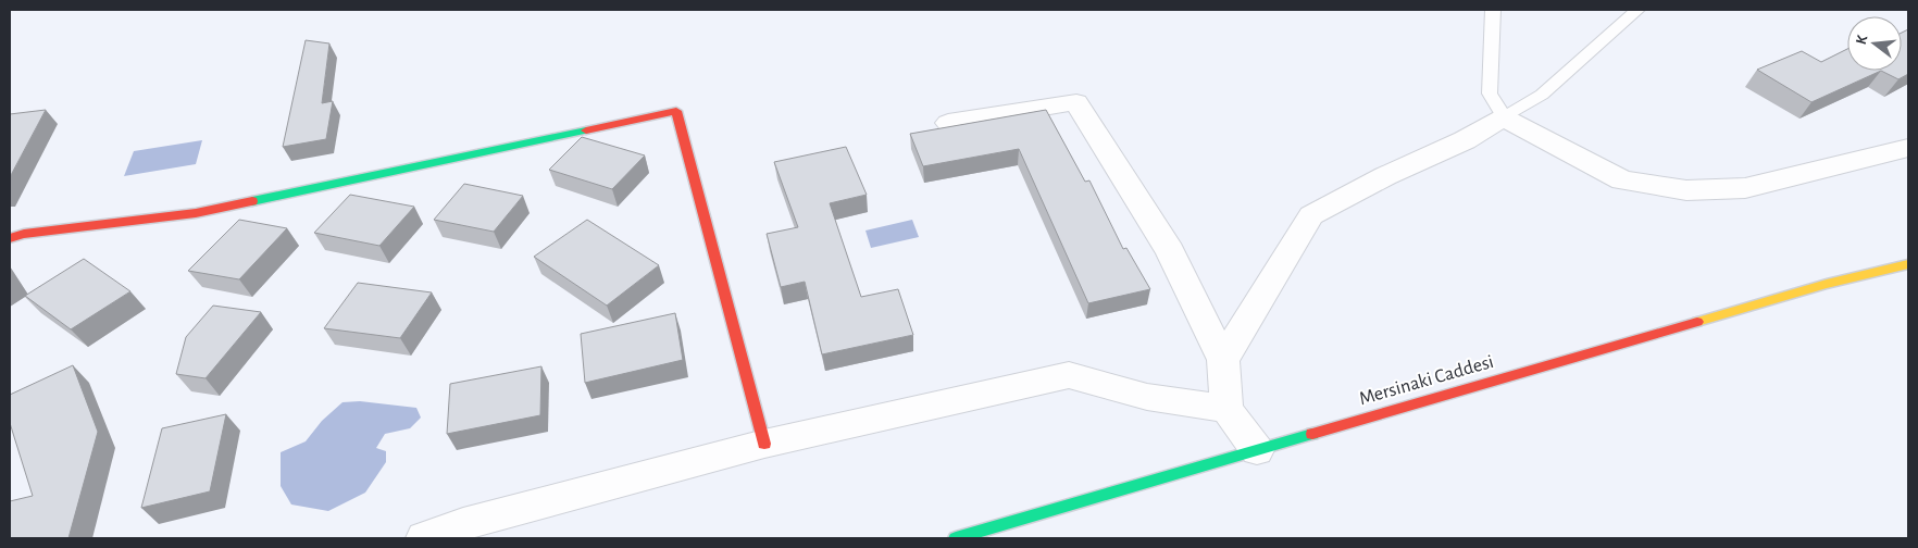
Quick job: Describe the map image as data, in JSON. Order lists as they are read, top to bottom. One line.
{"streets":{"street":["Mersinaki Caddesi"]},"north":"left"}
